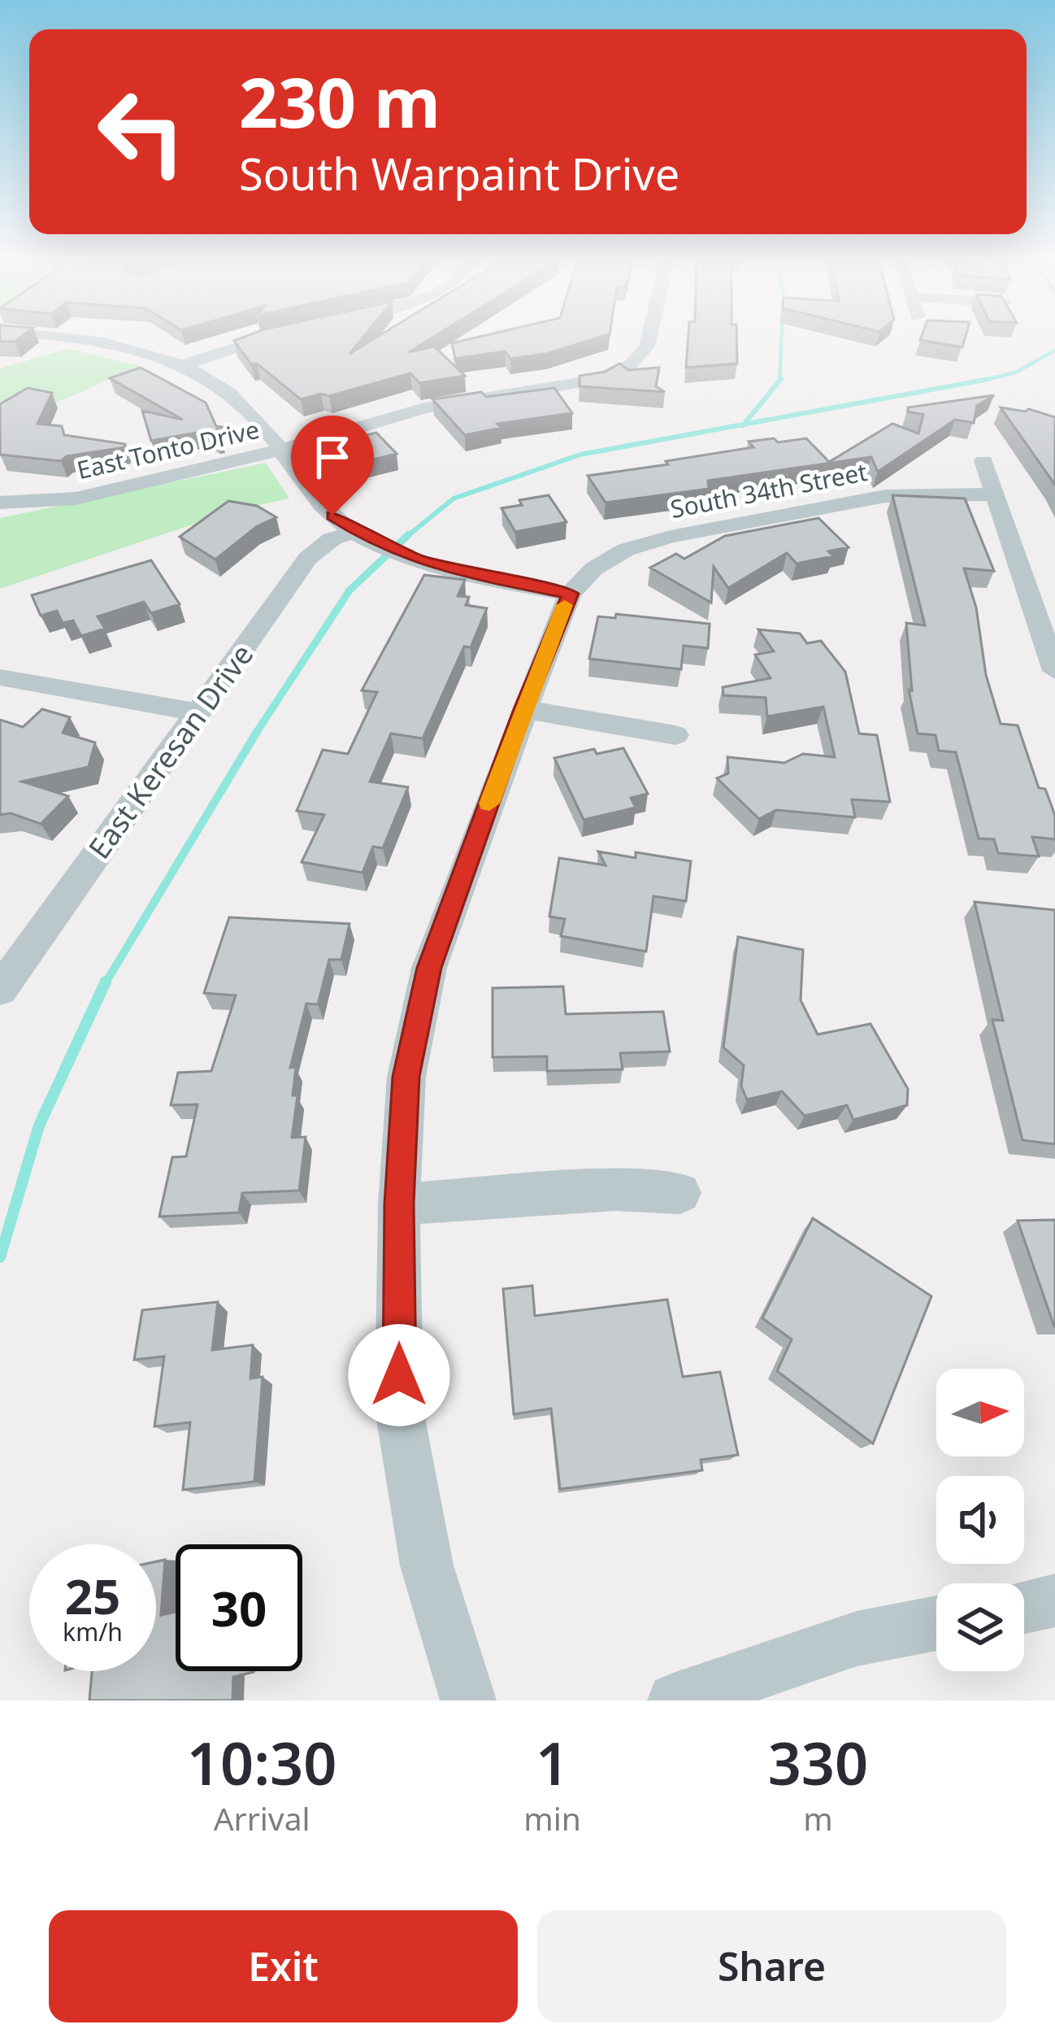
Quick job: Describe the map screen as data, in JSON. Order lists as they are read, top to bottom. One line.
{"streets":{"street":["East Tonto Drive","South 34th Street","East Keresan Drive"]},"north":"right","page":{"turn":["230 m","South Warpaint Drive"],"speed":"25 km/h","limit":"30","eta":["10:30","Arrival","1","min","330","m"],"buttons":["Exit","Share"]}}
